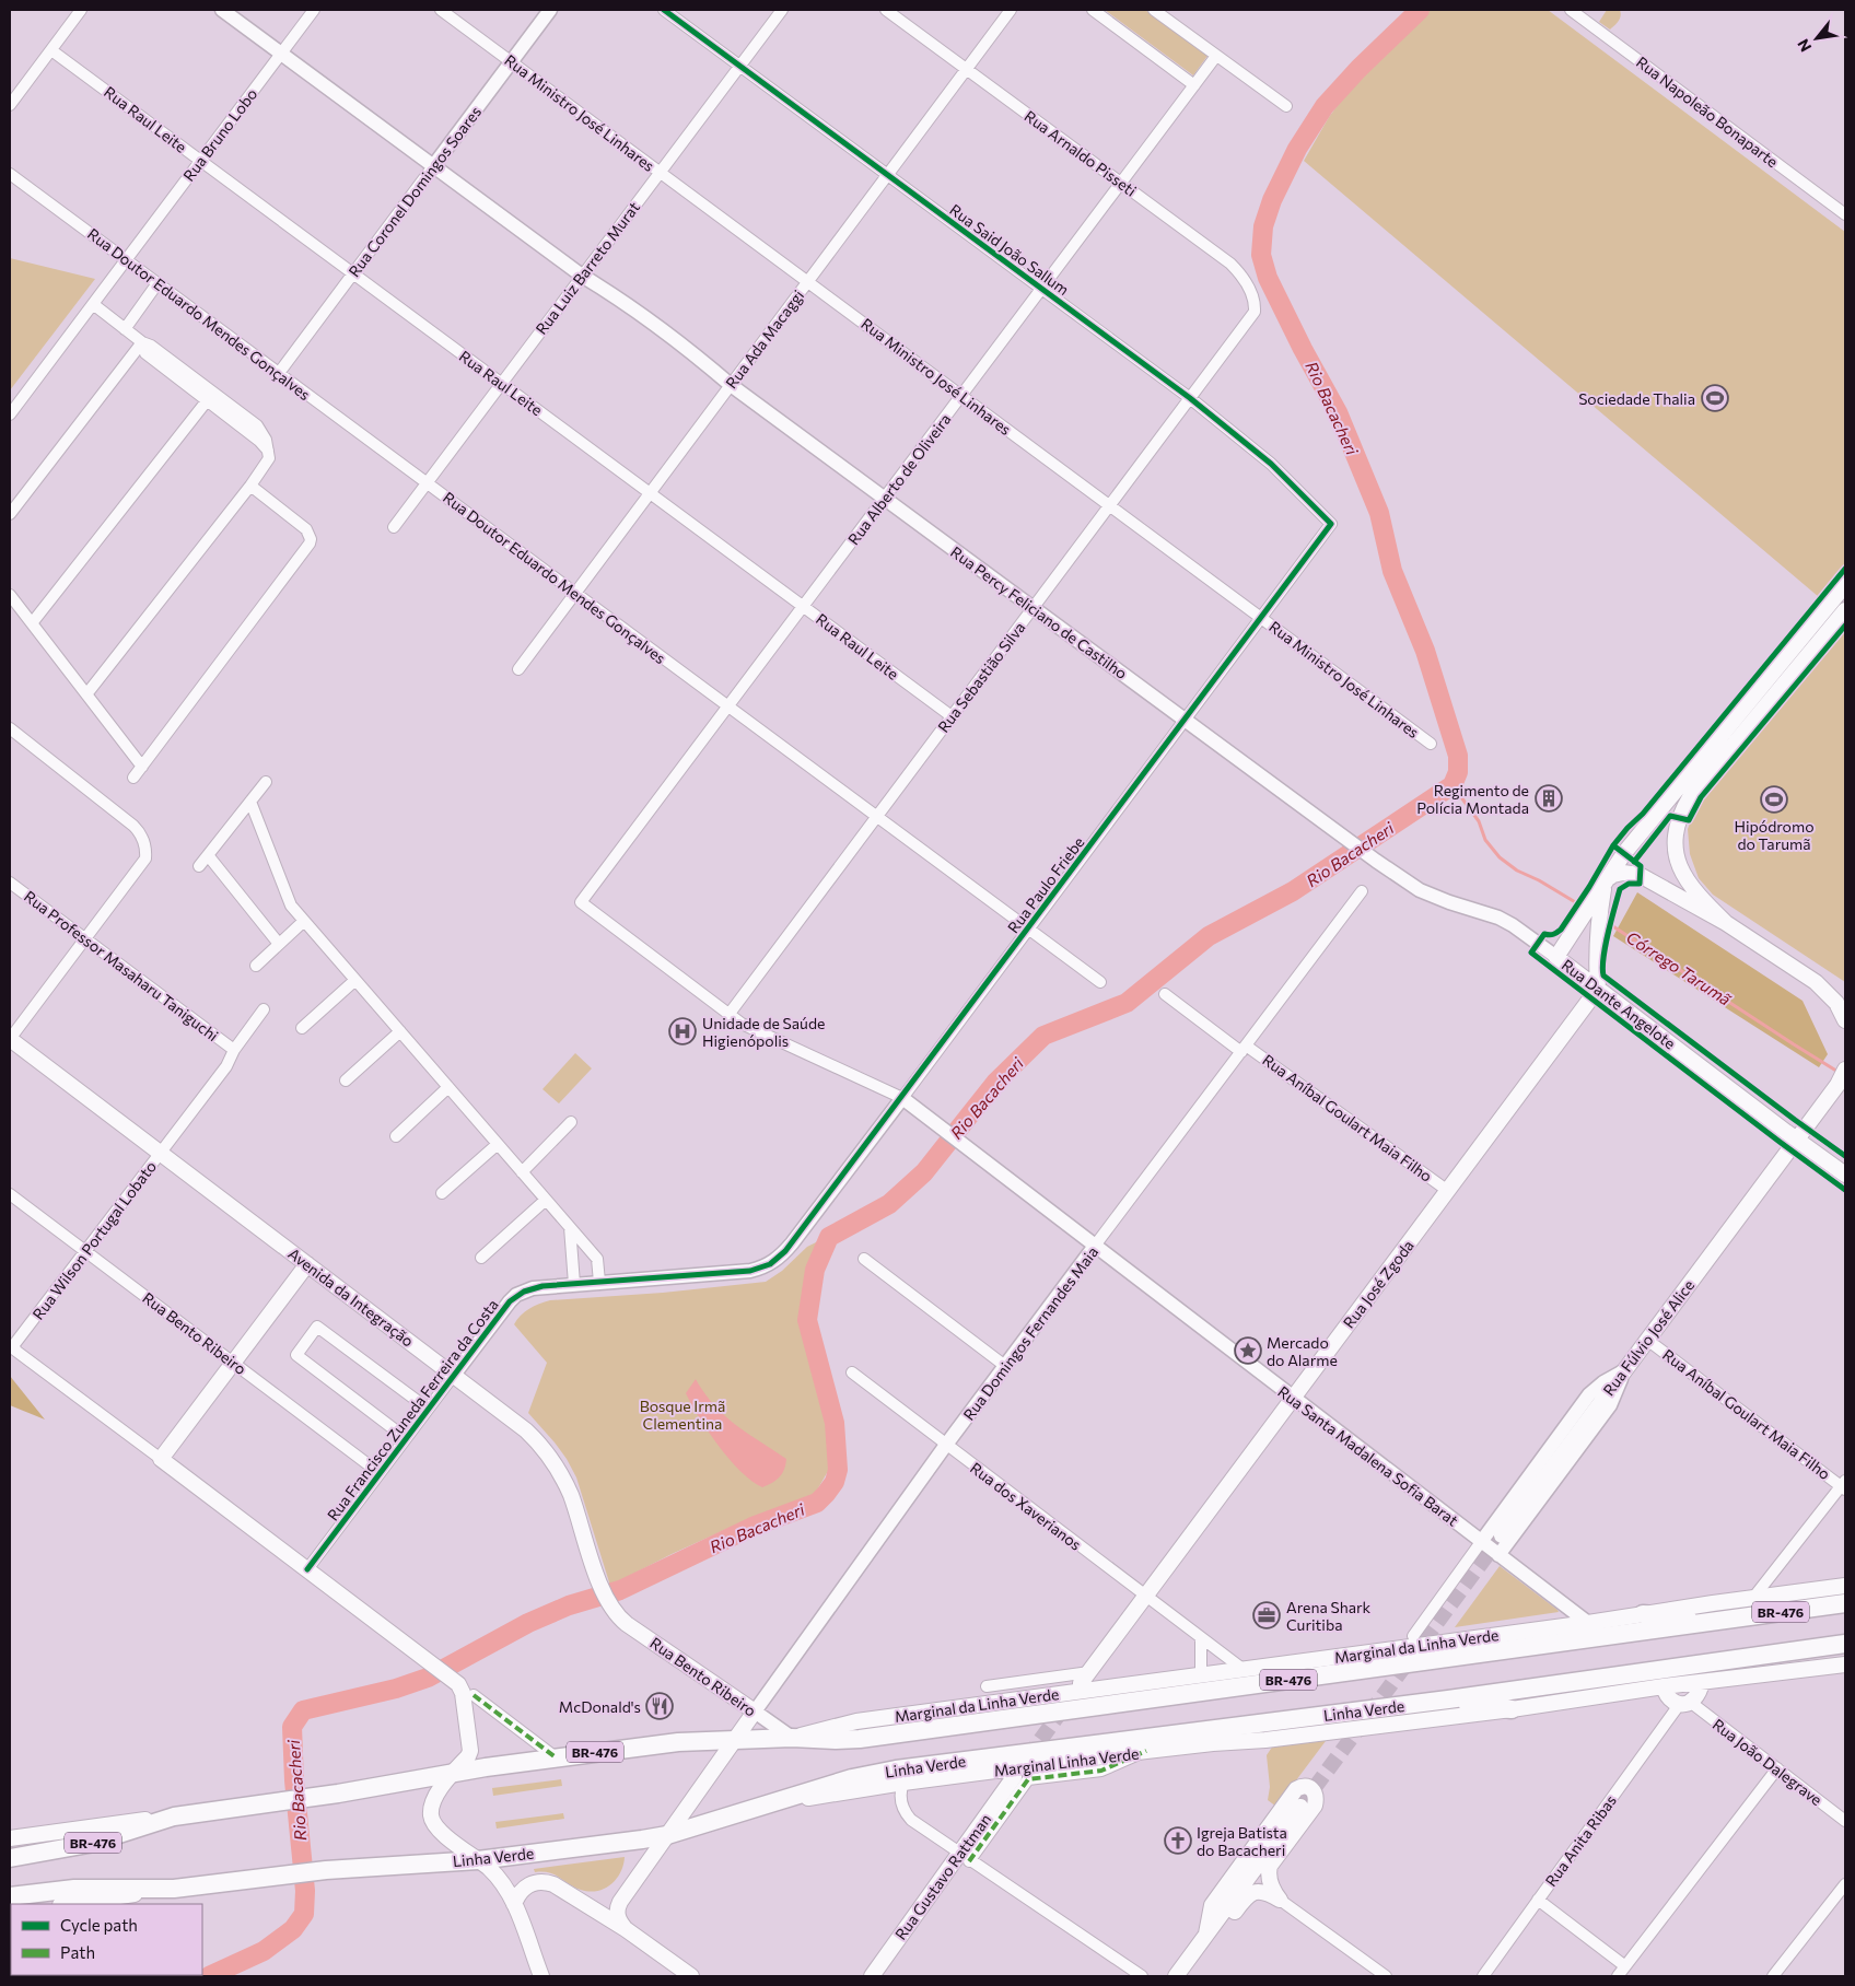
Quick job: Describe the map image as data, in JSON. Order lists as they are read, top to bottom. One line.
{"streets":{"highway":["BR-476","Linha Verde"],"main road":["Rua Dante Angelote","Rua José Zgoda","Avenida da Integração","Rua Bento Ribeiro","Rua Domingos Fernandes Maia","Rua Fúlvio José Alice","Marginal da Linha Verde","Marginal Linha Verde","Rua Gustavo Rattman"],"street":["Rua Napoleão Bonaparte","Rua Ministro José Linhares","Rua Raul Leite","Rua Bruno Lobo","Rua Arnaldo Pisseti","Rua Coronel Domingos Soares","Rua Said João Sallum","Rua Luiz Barreto Murat","Rua Doutor Eduardo Mendes Gonçalves","Rua Ada Macaggi","Rua Alberto de Oliveira","Rua Percy Feliciano de Castilho","Rua Sebastião Silva","Rua Paulo Friebe","Rua Professor Masaharu Taniguchi","Rua Aníbal Goulart Maia Filho","Rua Wilson Portugal Lobato","Rua Francisco Zuneda Ferreira da Costa","Rua Santa Madalena Sofia Barat","Rua dos Xaverianos","Rua João Dalegrave","Rua Anita Ribas"]},"crossings":[["Rua Ministro José Linhares","Rua Coronel Domingos Soares"],["Rua Ministro José Linhares","Rua Luiz Barreto Murat"],["Rua Ministro José Linhares","Rua Ada Macaggi"],["Rua Ministro José Linhares","Rua Alberto de Oliveira"],["Rua Ministro José Linhares","Rua Sebastião Silva"],["Rua Ministro José Linhares","Rua Paulo Friebe"],["Rua Raul Leite","Rua Bruno Lobo"],["Rua Raul Leite","Rua Coronel Domingos Soares"],["Rua Raul Leite","Rua Luiz Barreto Murat"],["Rua Raul Leite","Rua Ada Macaggi"],["Rua Raul Leite","Rua Alberto de Oliveira"],["Rua Raul Leite","Rua Sebastião Silva"],["Rua Bruno Lobo","Rua Doutor Eduardo Mendes Gonçalves"],["Rua Bruno Lobo","Rua Percy Feliciano de Castilho"],["Rua Arnaldo Pisseti","Rua Ada Macaggi"],["Rua Arnaldo Pisseti","Rua Alberto de Oliveira"],["Rua Arnaldo Pisseti","Rua Sebastião Silva"],["Rua Coronel Domingos Soares","Rua Doutor Eduardo Mendes Gonçalves"],["Rua Coronel Domingos Soares","Rua Percy Feliciano de Castilho"],["Rua Said João Sallum","Rua Luiz Barreto Murat"],["Rua Said João Sallum","Rua Ada Macaggi"],["Rua Said João Sallum","Rua Alberto de Oliveira"],["Rua Said João Sallum","Rua Sebastião Silva"],["Rua Said João Sallum","Rua Paulo Friebe"],["Rua Luiz Barreto Murat","Rua Doutor Eduardo Mendes Gonçalves"],["Rua Luiz Barreto Murat","Rua Percy Feliciano de Castilho"],["Rua Doutor Eduardo Mendes Gonçalves","Rua Ada Macaggi"],["Rua Doutor Eduardo Mendes Gonçalves","Rua Alberto de Oliveira"],["Rua Doutor Eduardo Mendes Gonçalves","Rua Sebastião Silva"],["Rua Doutor Eduardo Mendes Gonçalves","Rua Paulo Friebe"],["Rua Ada Macaggi","Rua Percy Feliciano de Castilho"],["Rua Alberto de Oliveira","Rua Percy Feliciano de Castilho"],["Rua Alberto de Oliveira","Rua Santa Madalena Sofia Barat"],["Rua Percy Feliciano de Castilho","Rua Sebastião Silva"],["Rua Percy Feliciano de Castilho","Rua Paulo Friebe"],["Rua Percy Feliciano de Castilho","Rua Dante Angelote"],["Rua Sebastião Silva","Rua Santa Madalena Sofia Barat"],["Rua Paulo Friebe","Rua Francisco Zuneda Ferreira da Costa"],["Rua Paulo Friebe","Rua Santa Madalena Sofia Barat"],["Rua Professor Masaharu Taniguchi","Rua Wilson Portugal Lobato"],["Rua Dante Angelote","Rua José Zgoda"],["Rua Dante Angelote","Rua Fúlvio José Alice"],["Rua Aníbal Goulart Maia Filho","Rua José Zgoda"],["Rua Aníbal Goulart Maia Filho","Rua Domingos Fernandes Maia"],["Rua Aníbal Goulart Maia Filho","Rua Fúlvio José Alice"],["Rua Wilson Portugal Lobato","Avenida da Integração"],["Rua Wilson Portugal Lobato","Rua Bento Ribeiro"],["Rua José Zgoda","Rua Santa Madalena Sofia Barat"],["Rua José Zgoda","Rua dos Xaverianos"],["Avenida da Integração","Rua Bento Ribeiro"],["Avenida da Integração","Rua Francisco Zuneda Ferreira da Costa"],["Rua Bento Ribeiro","Rua Domingos Fernandes Maia"],["Rua Bento Ribeiro","Rua Francisco Zuneda Ferreira da Costa"],["Rua Bento Ribeiro","BR-476"],["Rua Bento Ribeiro","Marginal da Linha Verde"],["Rua Domingos Fernandes Maia","Rua Santa Madalena Sofia Barat"],["Rua Domingos Fernandes Maia","Rua dos Xaverianos"],["Rua Domingos Fernandes Maia","BR-476"],["Rua Domingos Fernandes Maia","Linha Verde"],["Rua Santa Madalena Sofia Barat","Marginal da Linha Verde"],["Rua dos Xaverianos","Marginal da Linha Verde"],["BR-476","Marginal da Linha Verde"],["Linha Verde","Marginal Linha Verde"],["Rua João Dalegrave","Rua Anita Ribas"]],"water":["Rio Bacacheri","Córrego Tarumã"],"parks":["Bosque Irmã Clementina"],"places":{"sports":["Sociedade Thalia","Hipódromo do Tarumã"],"building":["Regimento de Polícia Montada"],"hospital":["Unidade de Saúde Higienópolis"],"place":["Mercado do Alarme"],"office":["Arena Shark Curitiba"],"restaurant":["McDonald's"],"church":["Igreja Batista do Bacacheri"]},"legend":["Cycle path","Path"],"north":"bottom left"}
